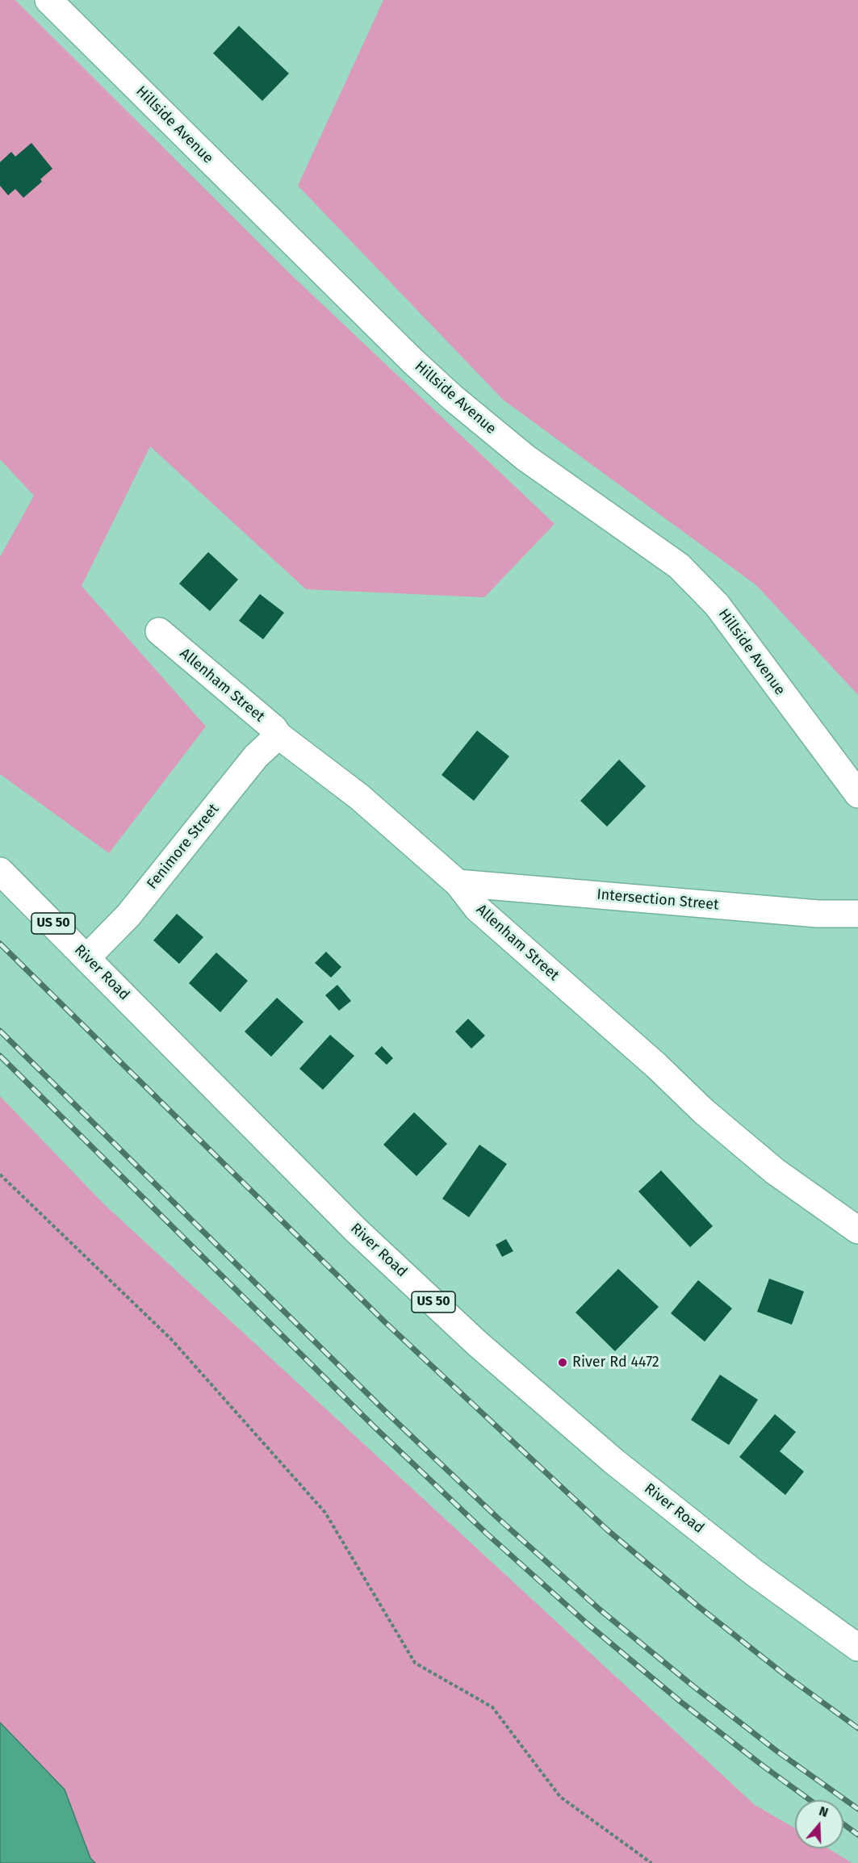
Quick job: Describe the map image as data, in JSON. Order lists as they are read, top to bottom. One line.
{"streets":{"street":["Hillside Avenue","Allenham Street","Fenimore Street","Intersection Street","US 50","River Road"]},"crossings":[["Allenham Street","Fenimore Street"],["Allenham Street","Intersection Street"],["Fenimore Street","River Road"]],"places":["River Rd 4472"],"north":"top"}
